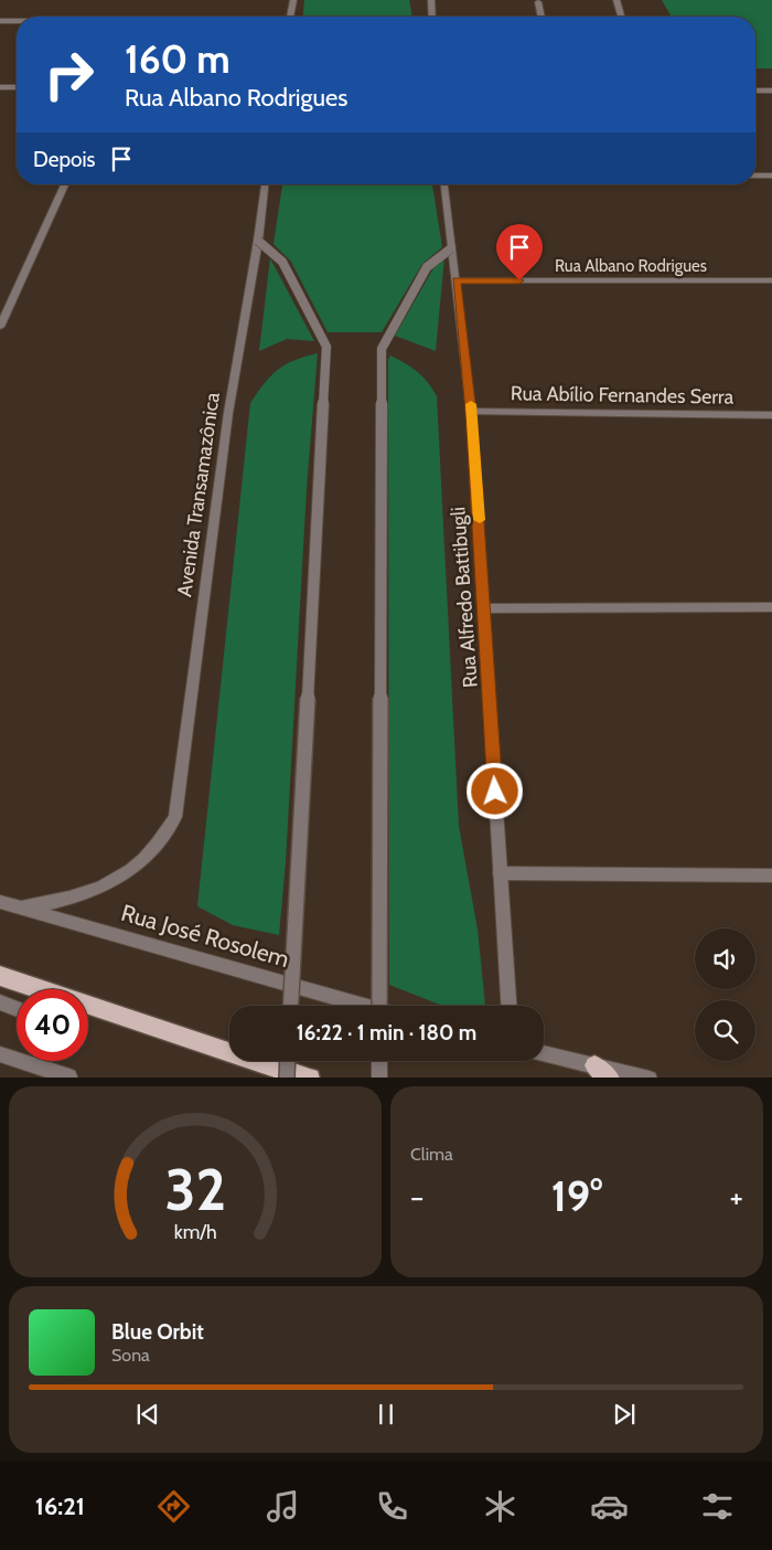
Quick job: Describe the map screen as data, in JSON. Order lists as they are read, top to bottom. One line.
{"streets":{"street":["Rua Albano Rodrigues","Rua Abílio Fernandes Serra","Avenida Transamazônica","Rua Alfredo Battibugli","Rua José Rosolem"]},"crossings":[["Rua Albano Rodrigues","Rua Alfredo Battibugli"],["Rua Abílio Fernandes Serra","Rua Alfredo Battibugli"],["Avenida Transamazônica","Rua José Rosolem"]],"page":{"turn":["160 m","Rua Albano Rodrigues"],"then":"Depois","limit":"40","trip":"16:22 · 1 min · 180 m","tile":"Clima","heat":["−","19°","+"],"song":["Blue Orbit","Sona"],"tabs":"16:21","gauge":["32","km/h"]}}
